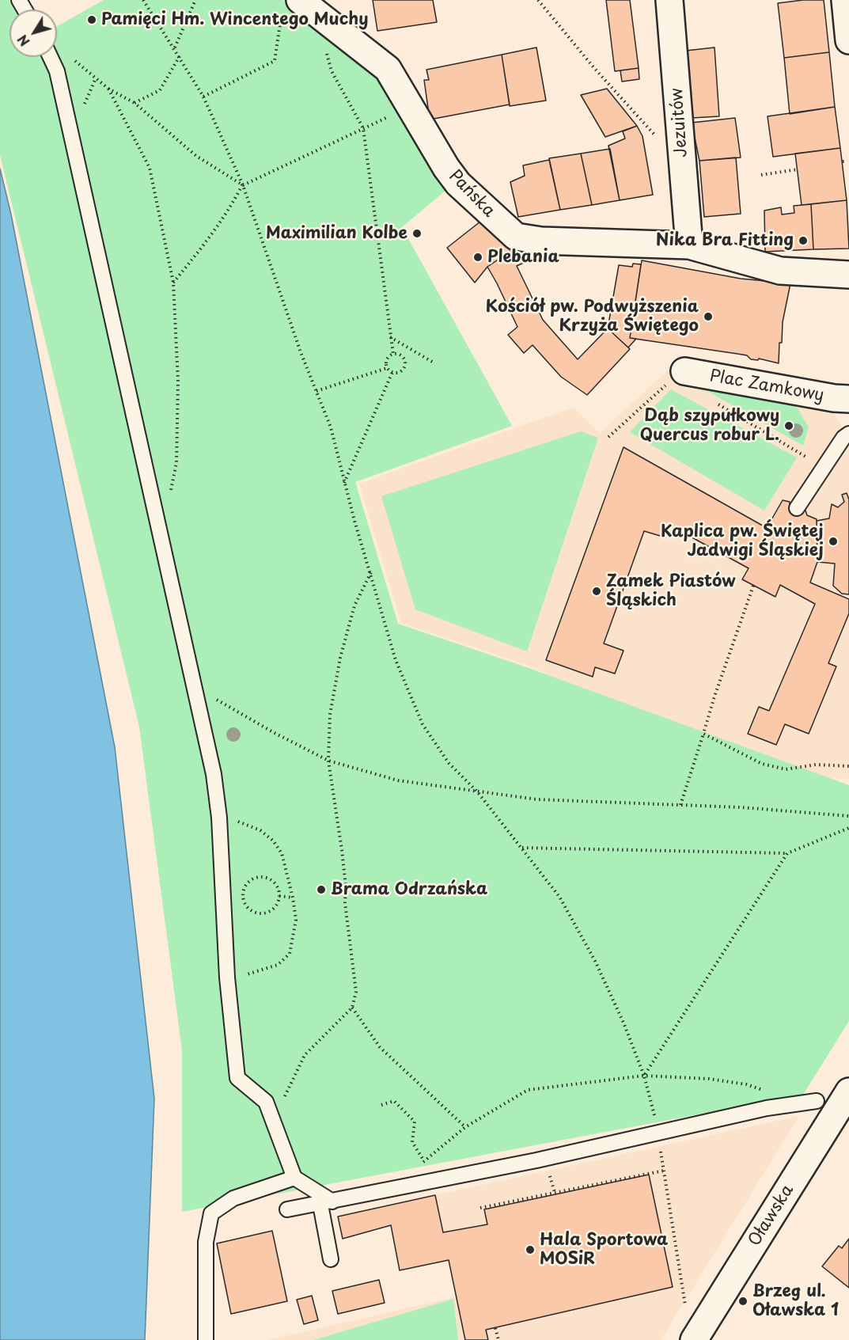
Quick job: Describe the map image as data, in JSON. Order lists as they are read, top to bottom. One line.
{"streets":{"street":["Jezuitów","Pańska","Plac Zamkowy","Oławska"]},"crossings":[["Jezuitów","Pańska"]],"places":["Pamięci Hm. Wincentego Muchy","Maximilian Kolbe","Nika Bra Fitting","Plebania","Kościół pw. Podwyższenia Krzyża Świętego","Dąb szypułkowy Quercus robur L.","Kaplica pw. Świętej Jadwigi Śląskiej","Zamek Piastów Śląskich","Brama Odrzańska","Hala Sportowa MOSiR","Brzeg ul. Oławska 1"],"north":"bottom left"}
